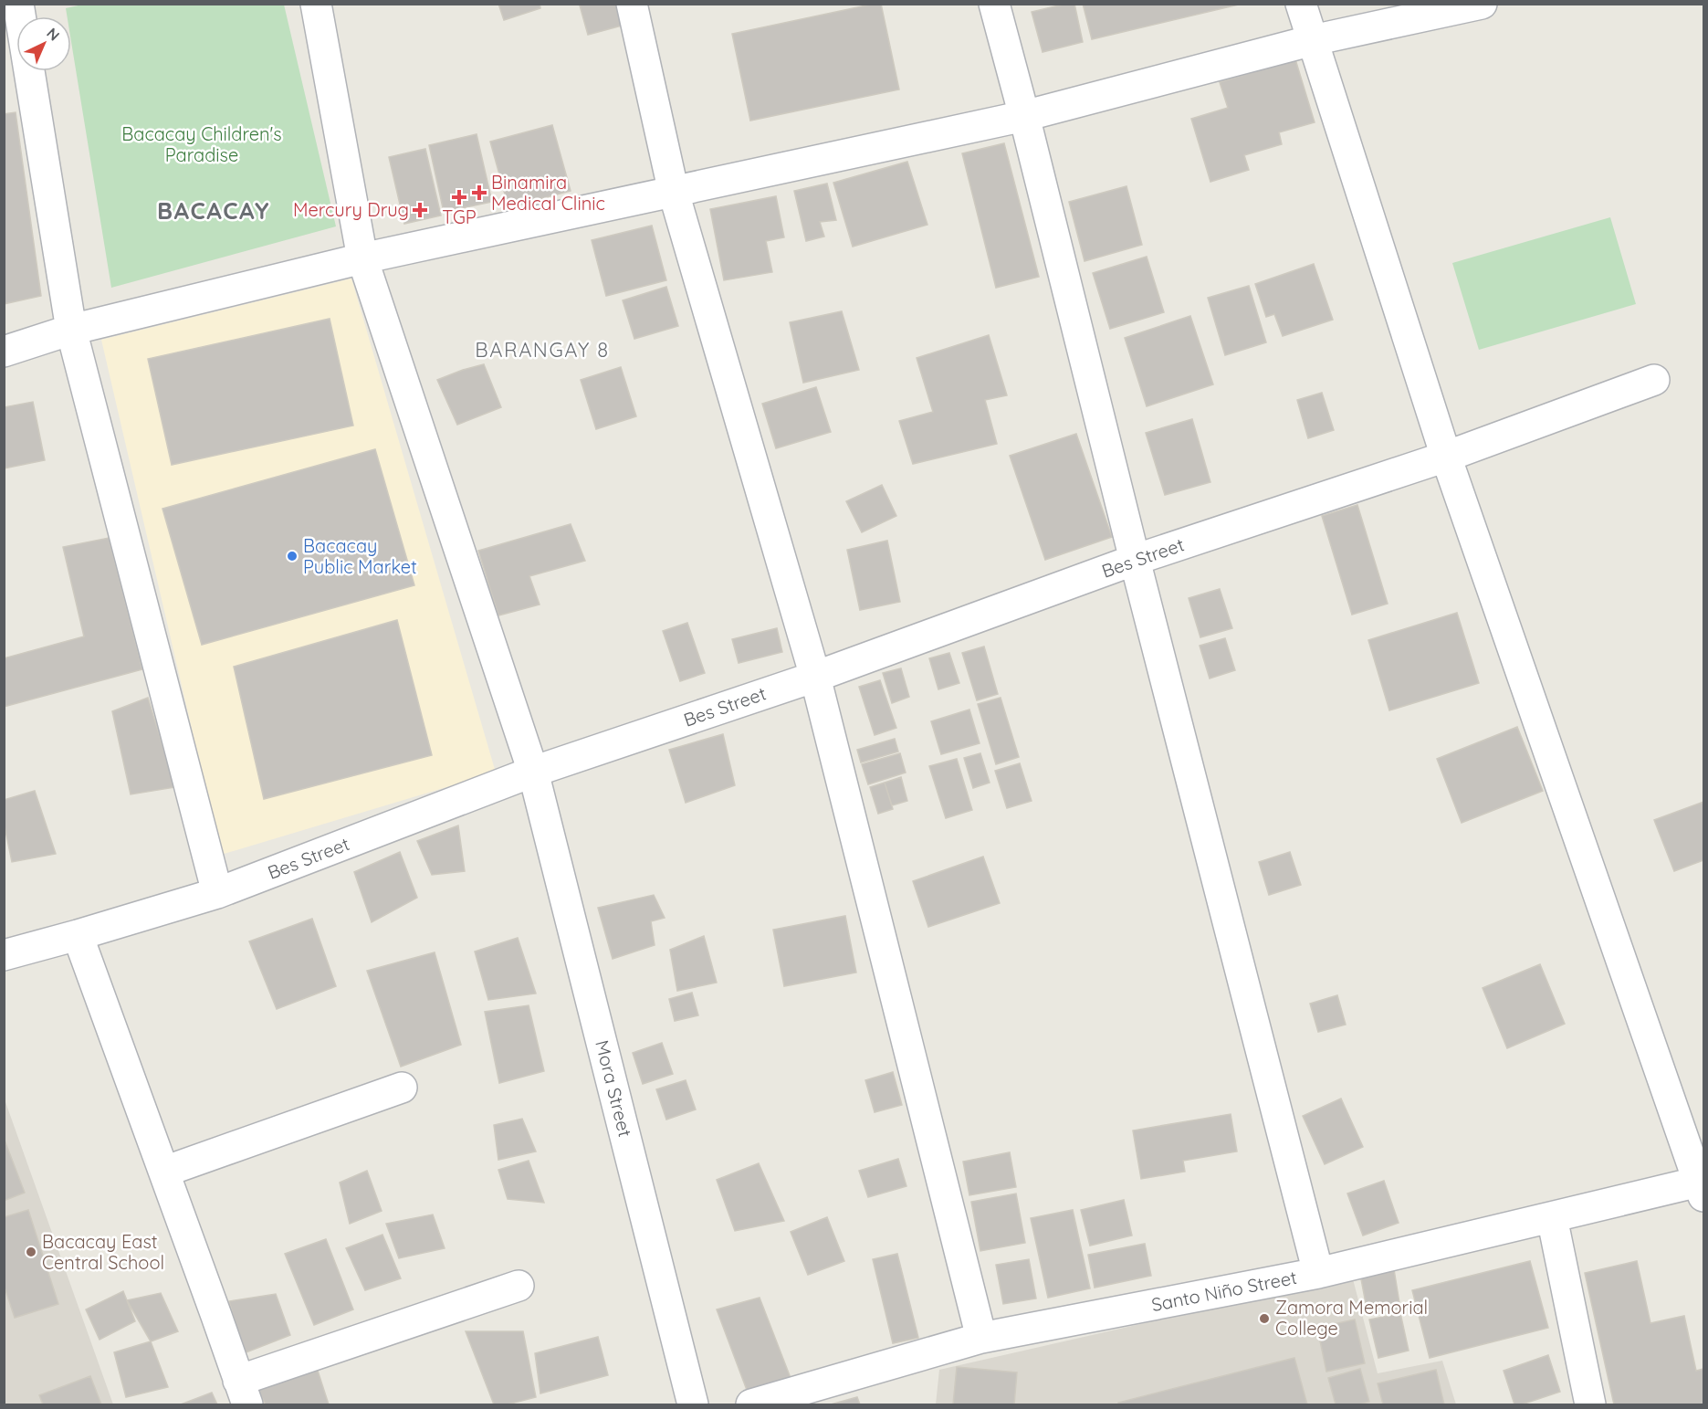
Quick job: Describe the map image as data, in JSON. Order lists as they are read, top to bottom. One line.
{"streets":{"street":["Bes Street","Mora Street","Santo Niño Street"]},"crossings":[["Bes Street","Mora Street"]],"districts":["BACACAY","BARANGAY 8"],"parks":["Bacacay Children's Paradise"],"places":{"health":["Binamira Medical Clinic","TGP","Mercury Drug"],"other":["Bacacay Public Market","Bacacay East Central School","Zamora Memorial College"]},"north":"top right"}
